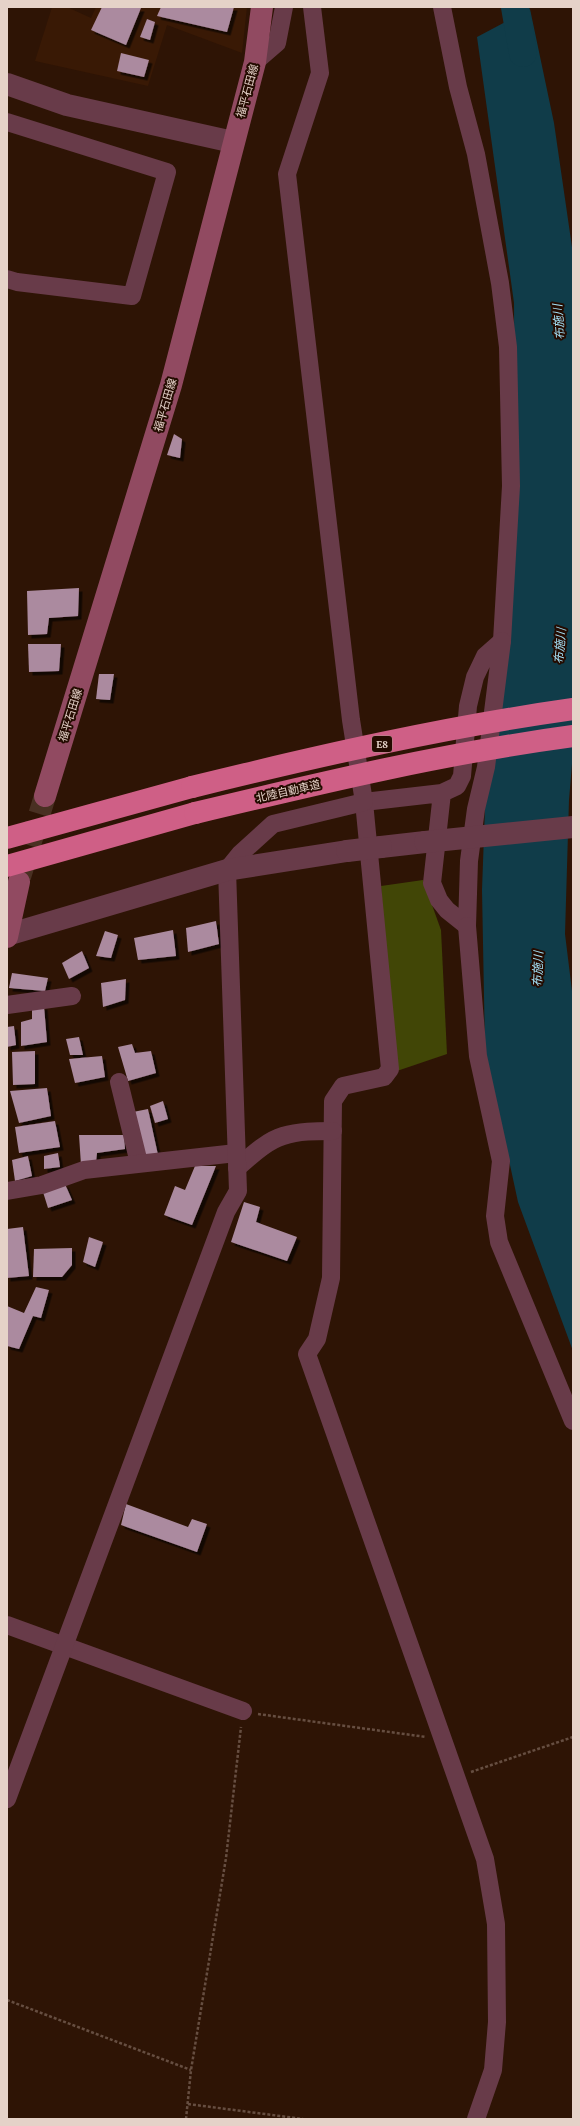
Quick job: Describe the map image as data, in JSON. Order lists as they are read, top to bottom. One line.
{"streets":{"highway":["E8","北陸自動車道"],"main road":["福平石田線"]},"water":["布施川"]}
